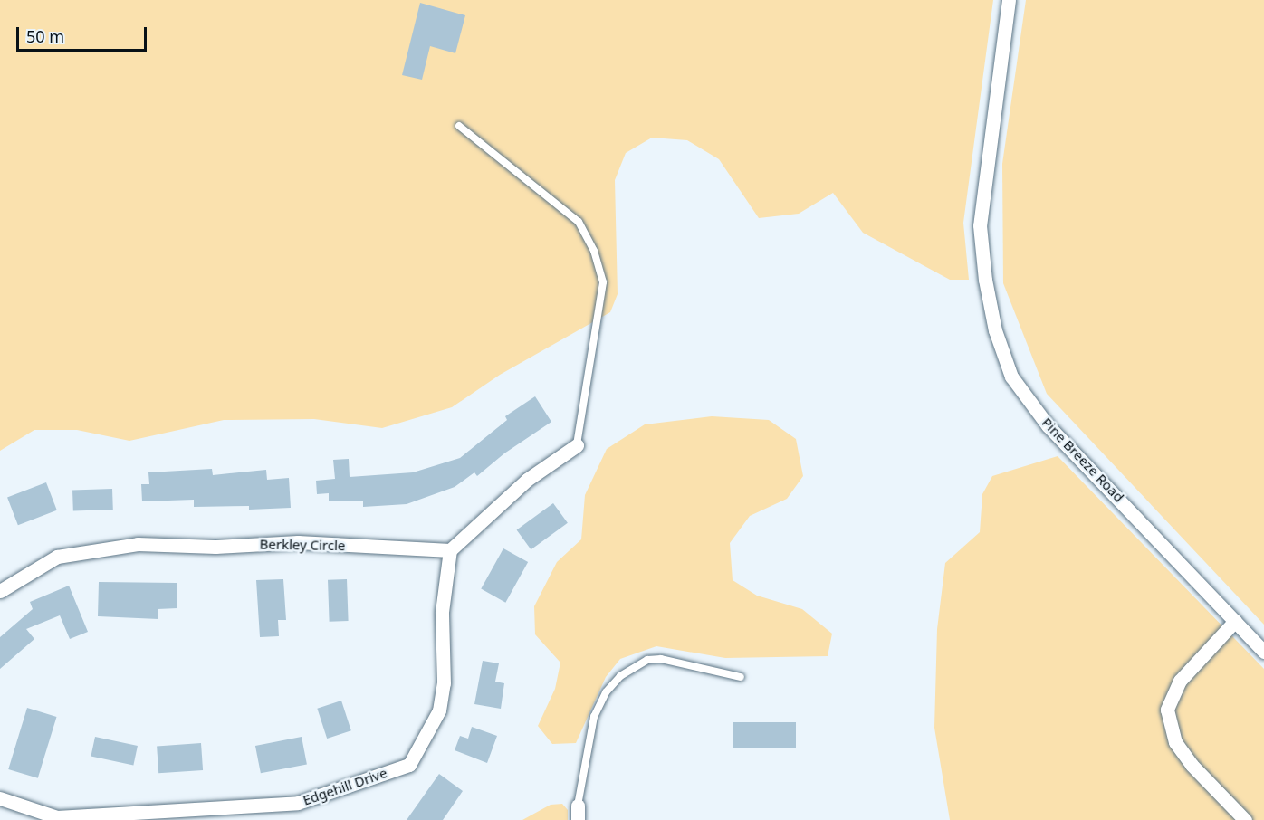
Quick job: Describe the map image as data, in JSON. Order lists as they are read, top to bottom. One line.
{"streets":{"street":["Pine Breeze Road","Berkley Circle","Edgehill Drive"]},"crossings":[["Berkley Circle","Edgehill Drive"]],"scale_bar":"50 m"}
